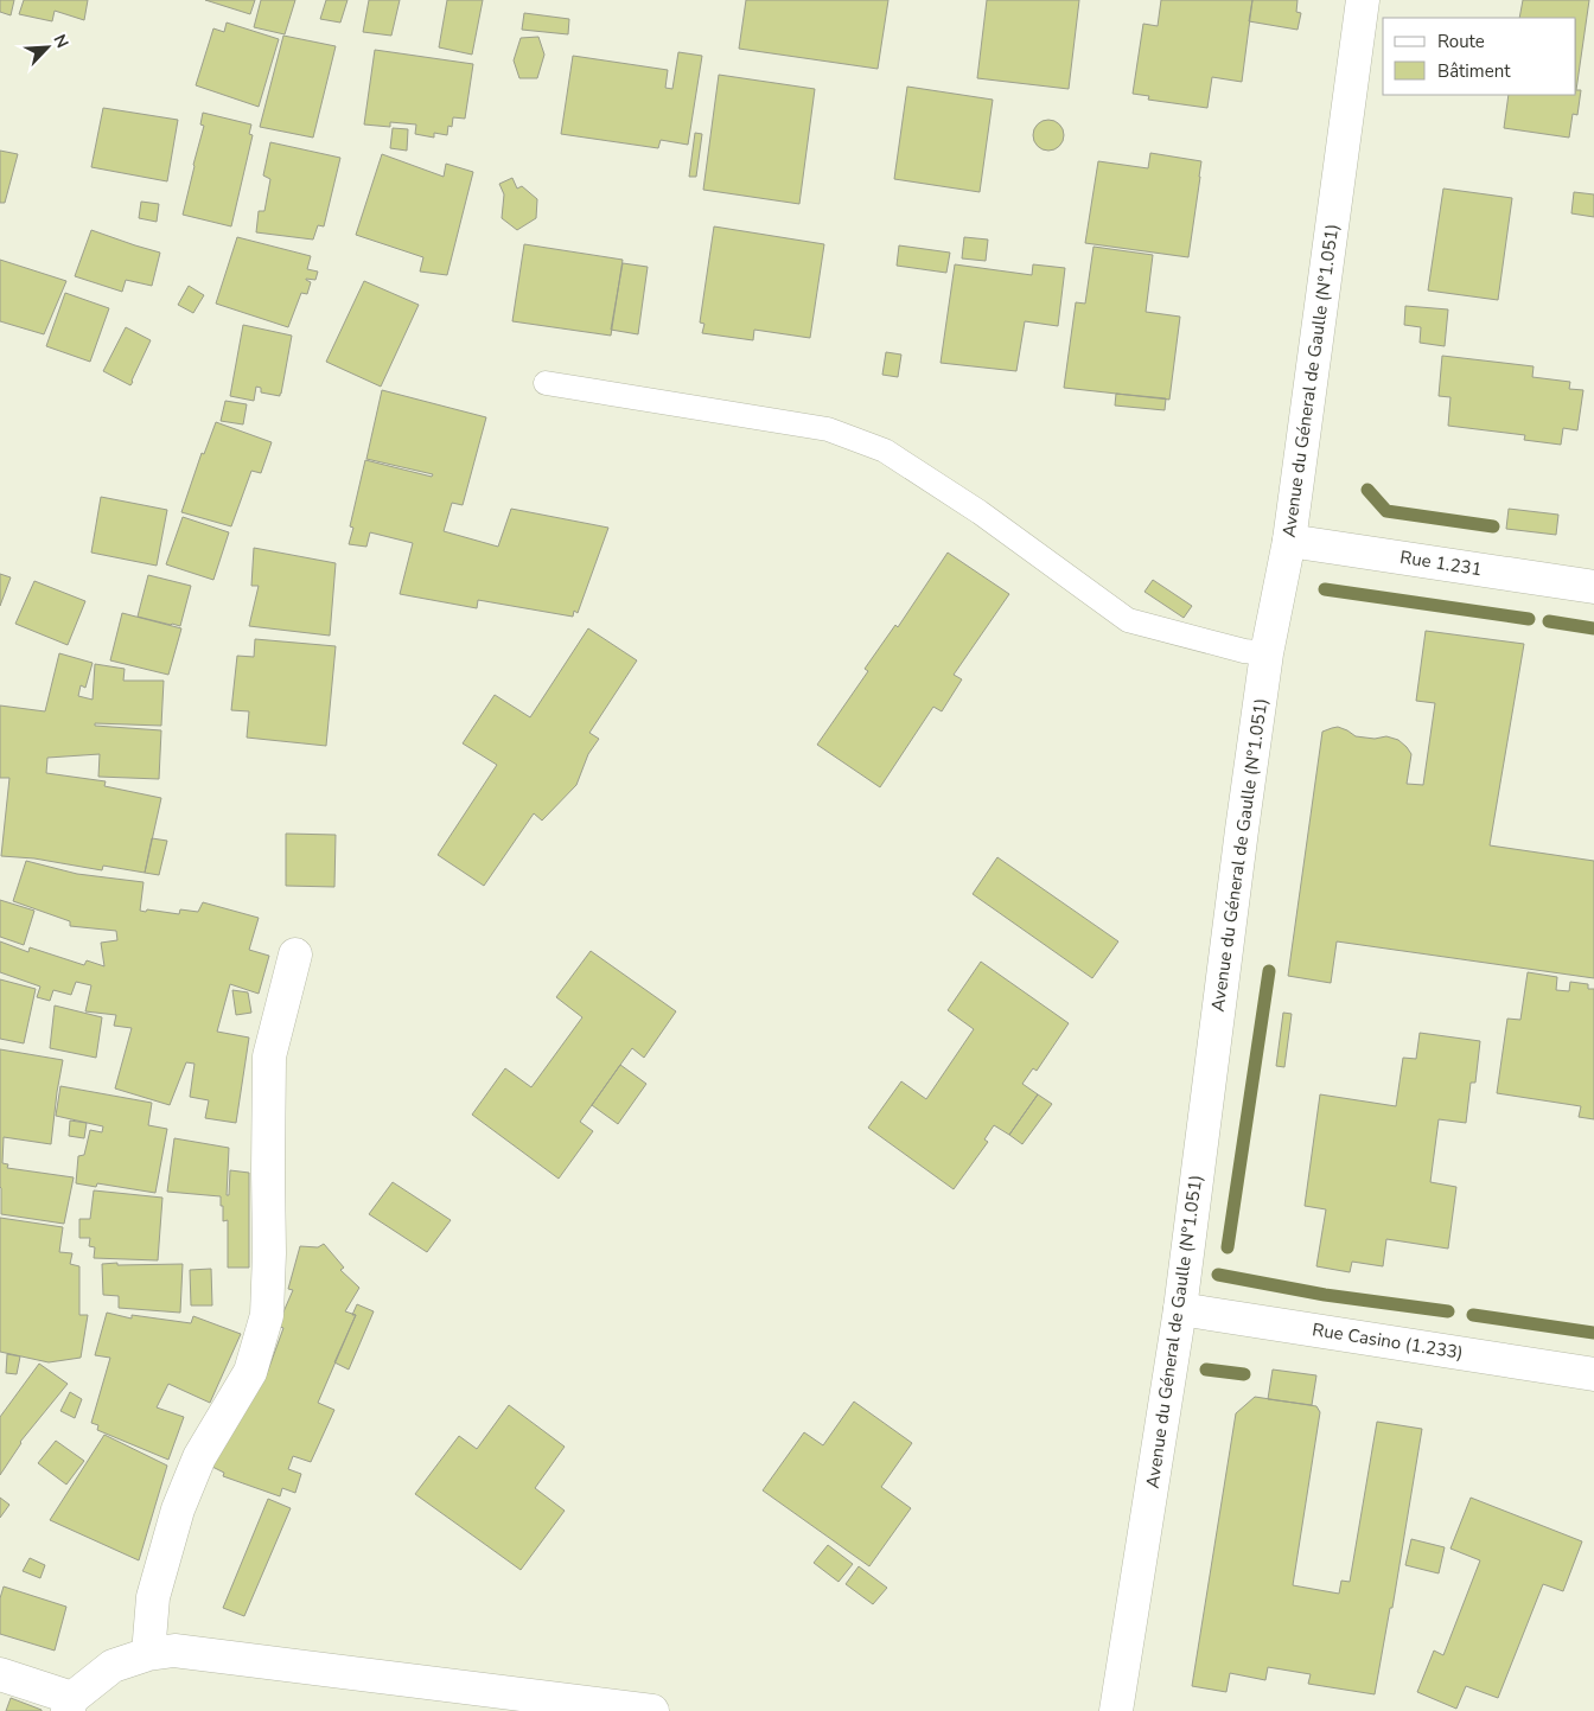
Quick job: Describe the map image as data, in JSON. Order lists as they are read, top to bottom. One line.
{"streets":{"street":["Avenue du Géneral de Gaulle (N°1.051)","Rue 1.231","Rue Casino (1.233)"]},"crossings":[["Avenue du Géneral de Gaulle (N°1.051)","Rue 1.231"],["Avenue du Géneral de Gaulle (N°1.051)","Rue Casino (1.233)"]],"legend":["Route","Bâtiment"],"north":"top right"}
